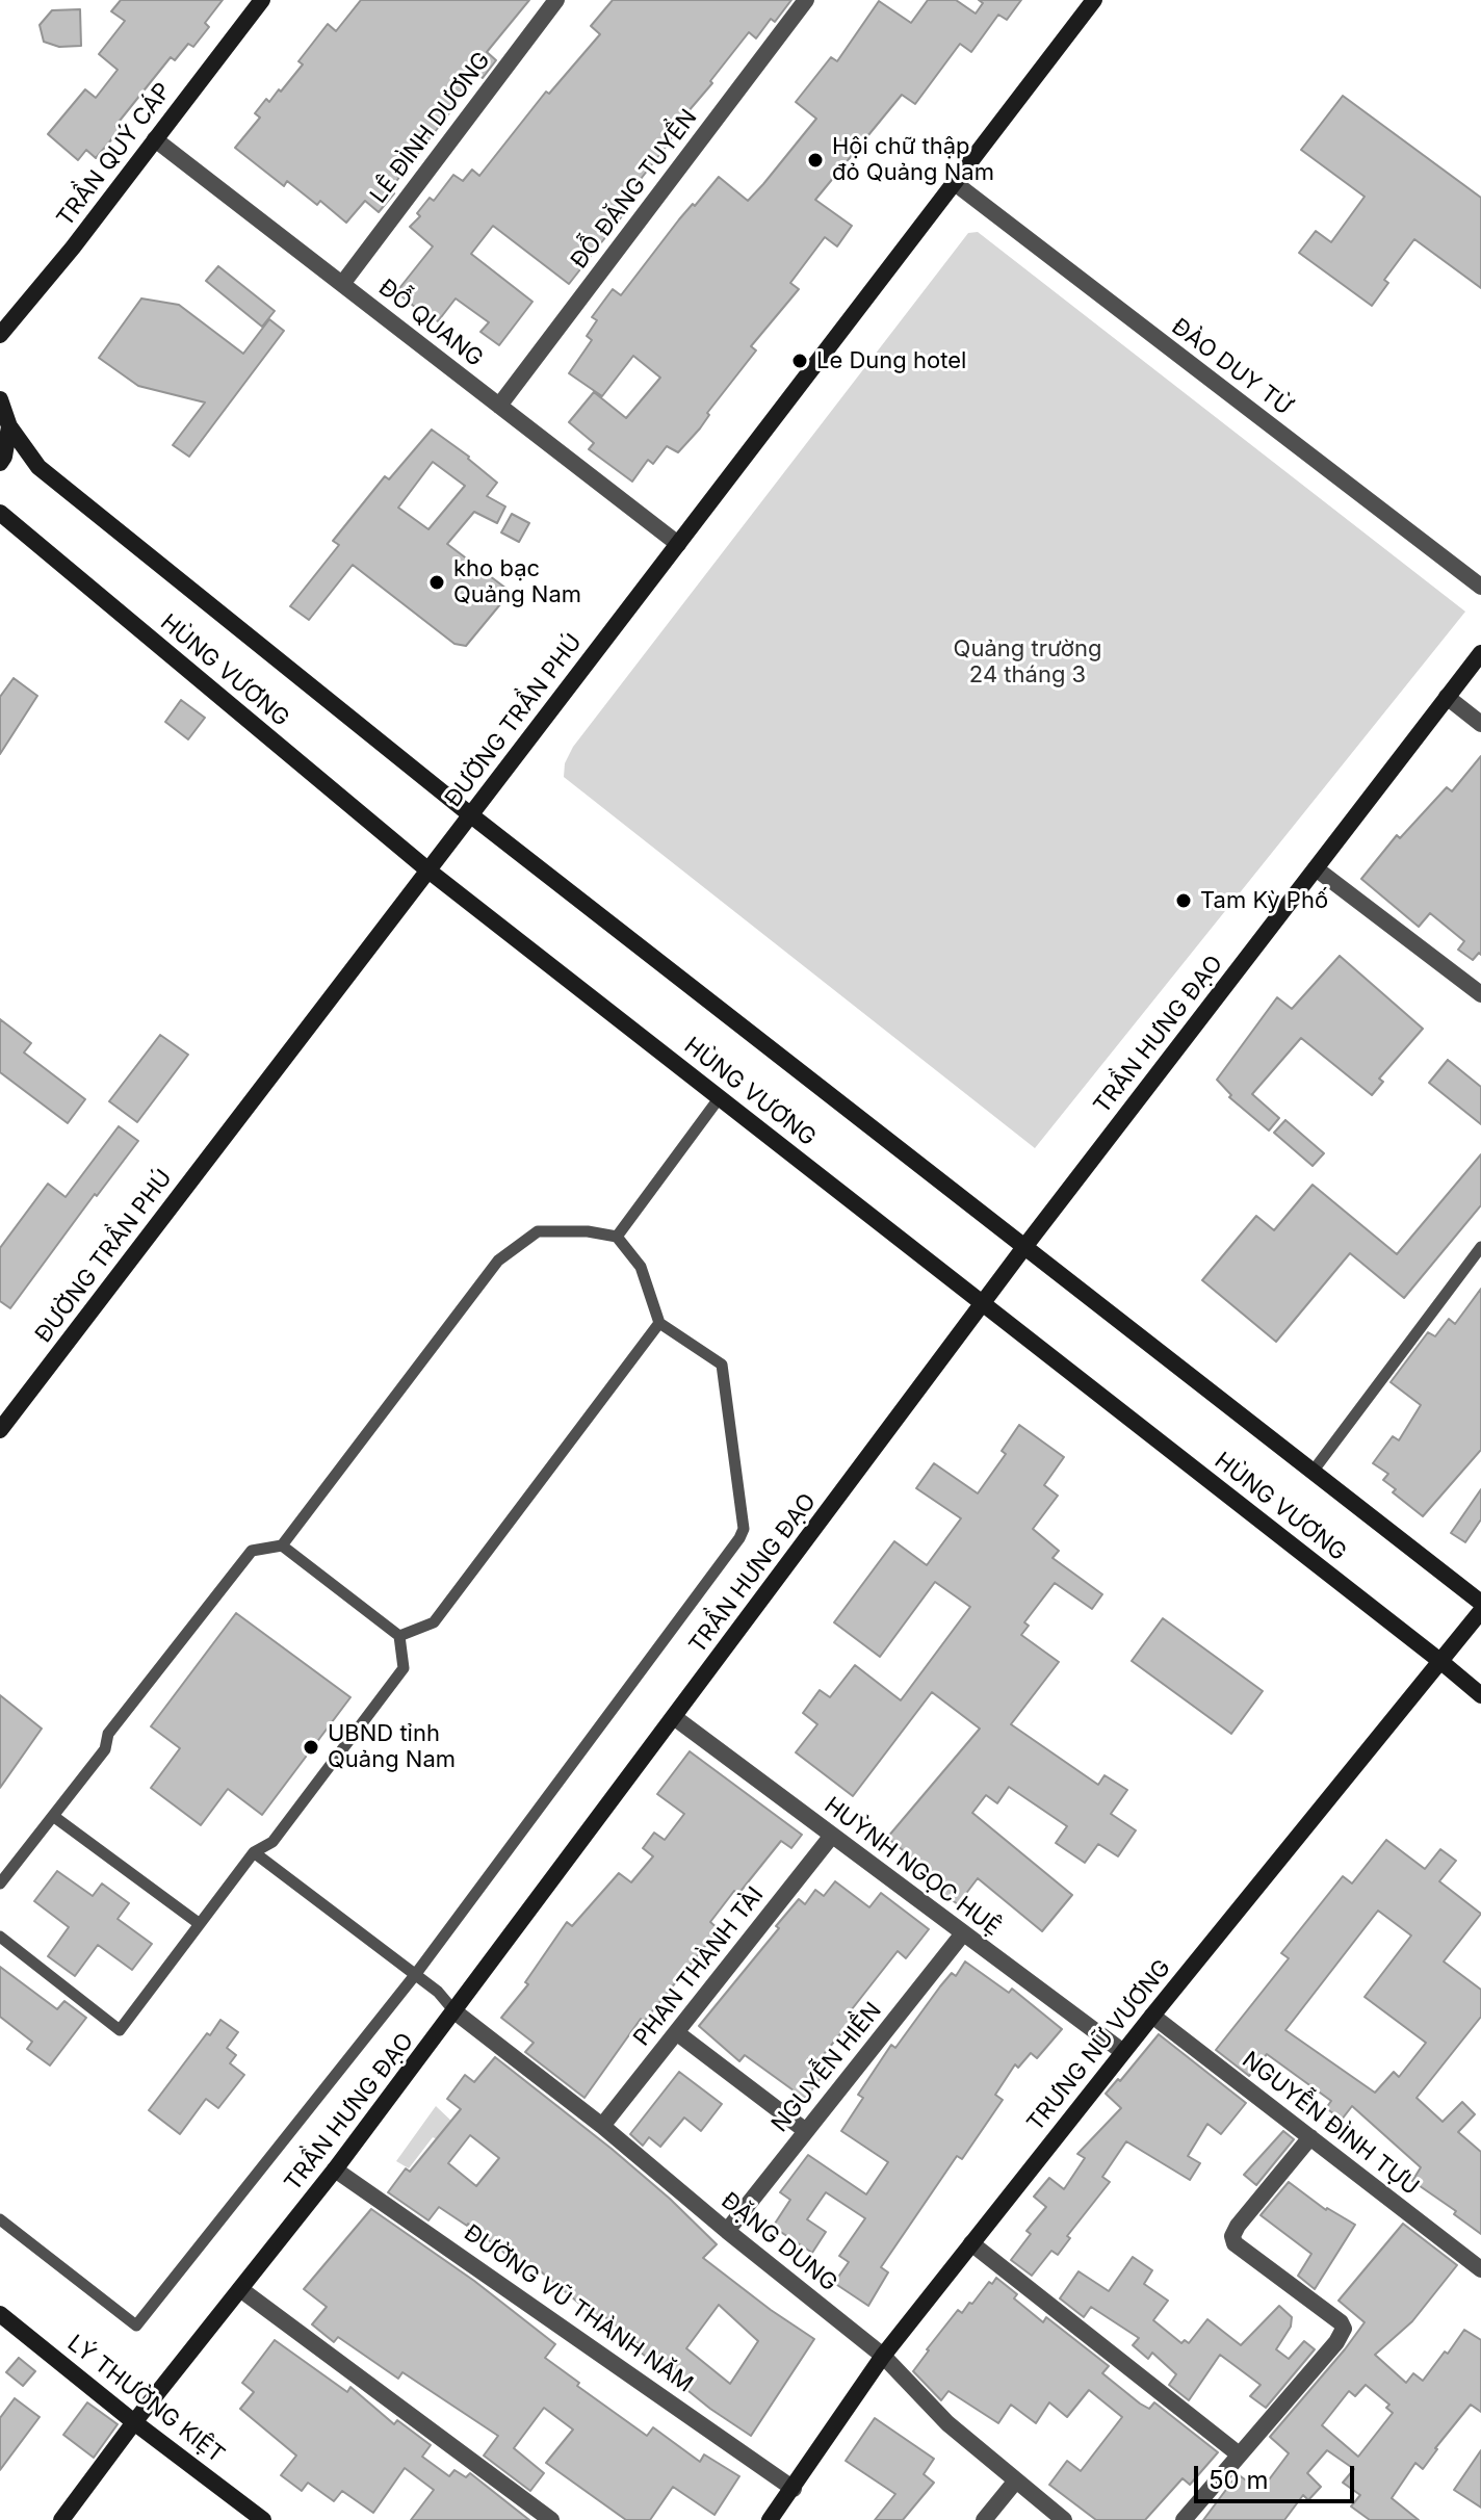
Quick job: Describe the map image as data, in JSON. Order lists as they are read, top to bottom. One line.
{"streets":{"main road":["TRẦN QUÝ CÁP","HÙNG VƯƠNG","ĐƯỜNG TRẦN PHÚ","TRẦN HƯNG ĐẠO","TRƯNG NỮ VƯƠNG","LÝ THƯỜNG KIỆT"],"street":["LÊ ĐÌNH DƯƠNG","ĐỖ ĐĂNG TUYỂN","ĐỖ QUANG","ĐÀO DUY TỪ","HUỲNH NGỌC HUỆ","PHAN THÀNH TÀI","NGUYỄN HIỀN","NGUYỄN ĐÌNH TỰU","ĐẶNG DUNG","ĐƯỜNG VŨ THÀNH NĂM"]},"crossings":[["LÊ ĐÌNH DƯƠNG","ĐỖ QUANG"],["TRẦN QUÝ CÁP","ĐỖ QUANG"],["ĐỖ ĐĂNG TUYỂN","ĐỖ QUANG"],["ĐỖ QUANG","ĐƯỜNG TRẦN PHÚ"],["ĐÀO DUY TỪ","ĐƯỜNG TRẦN PHÚ"],["HÙNG VƯƠNG","ĐƯỜNG TRẦN PHÚ"],["HÙNG VƯƠNG","TRẦN HƯNG ĐẠO"],["HÙNG VƯƠNG","TRƯNG NỮ VƯƠNG"],["TRẦN HƯNG ĐẠO","HUỲNH NGỌC HUỆ"],["TRẦN HƯNG ĐẠO","ĐẶNG DUNG"],["TRẦN HƯNG ĐẠO","ĐƯỜNG VŨ THÀNH NĂM"],["TRẦN HƯNG ĐẠO","LÝ THƯỜNG KIỆT"],["HUỲNH NGỌC HUỆ","PHAN THÀNH TÀI"],["HUỲNH NGỌC HUỆ","TRƯNG NỮ VƯƠNG"],["HUỲNH NGỌC HUỆ","NGUYỄN HIỀN"],["PHAN THÀNH TÀI","ĐẶNG DUNG"],["TRƯNG NỮ VƯƠNG","NGUYỄN ĐÌNH TỰU"],["TRƯNG NỮ VƯƠNG","ĐẶNG DUNG"],["TRƯNG NỮ VƯƠNG","ĐƯỜNG VŨ THÀNH NĂM"],["NGUYỄN HIỀN","ĐẶNG DUNG"]],"parks":["Quảng trường 24 tháng 3"],"places":["Hội chữ thập đỏ Quảng Nam","Le Dung hotel","kho bạc Quảng Nam","Tam Kỳ Phố","UBND tỉnh Quảng Nam"],"scale_bar":"50 m"}
